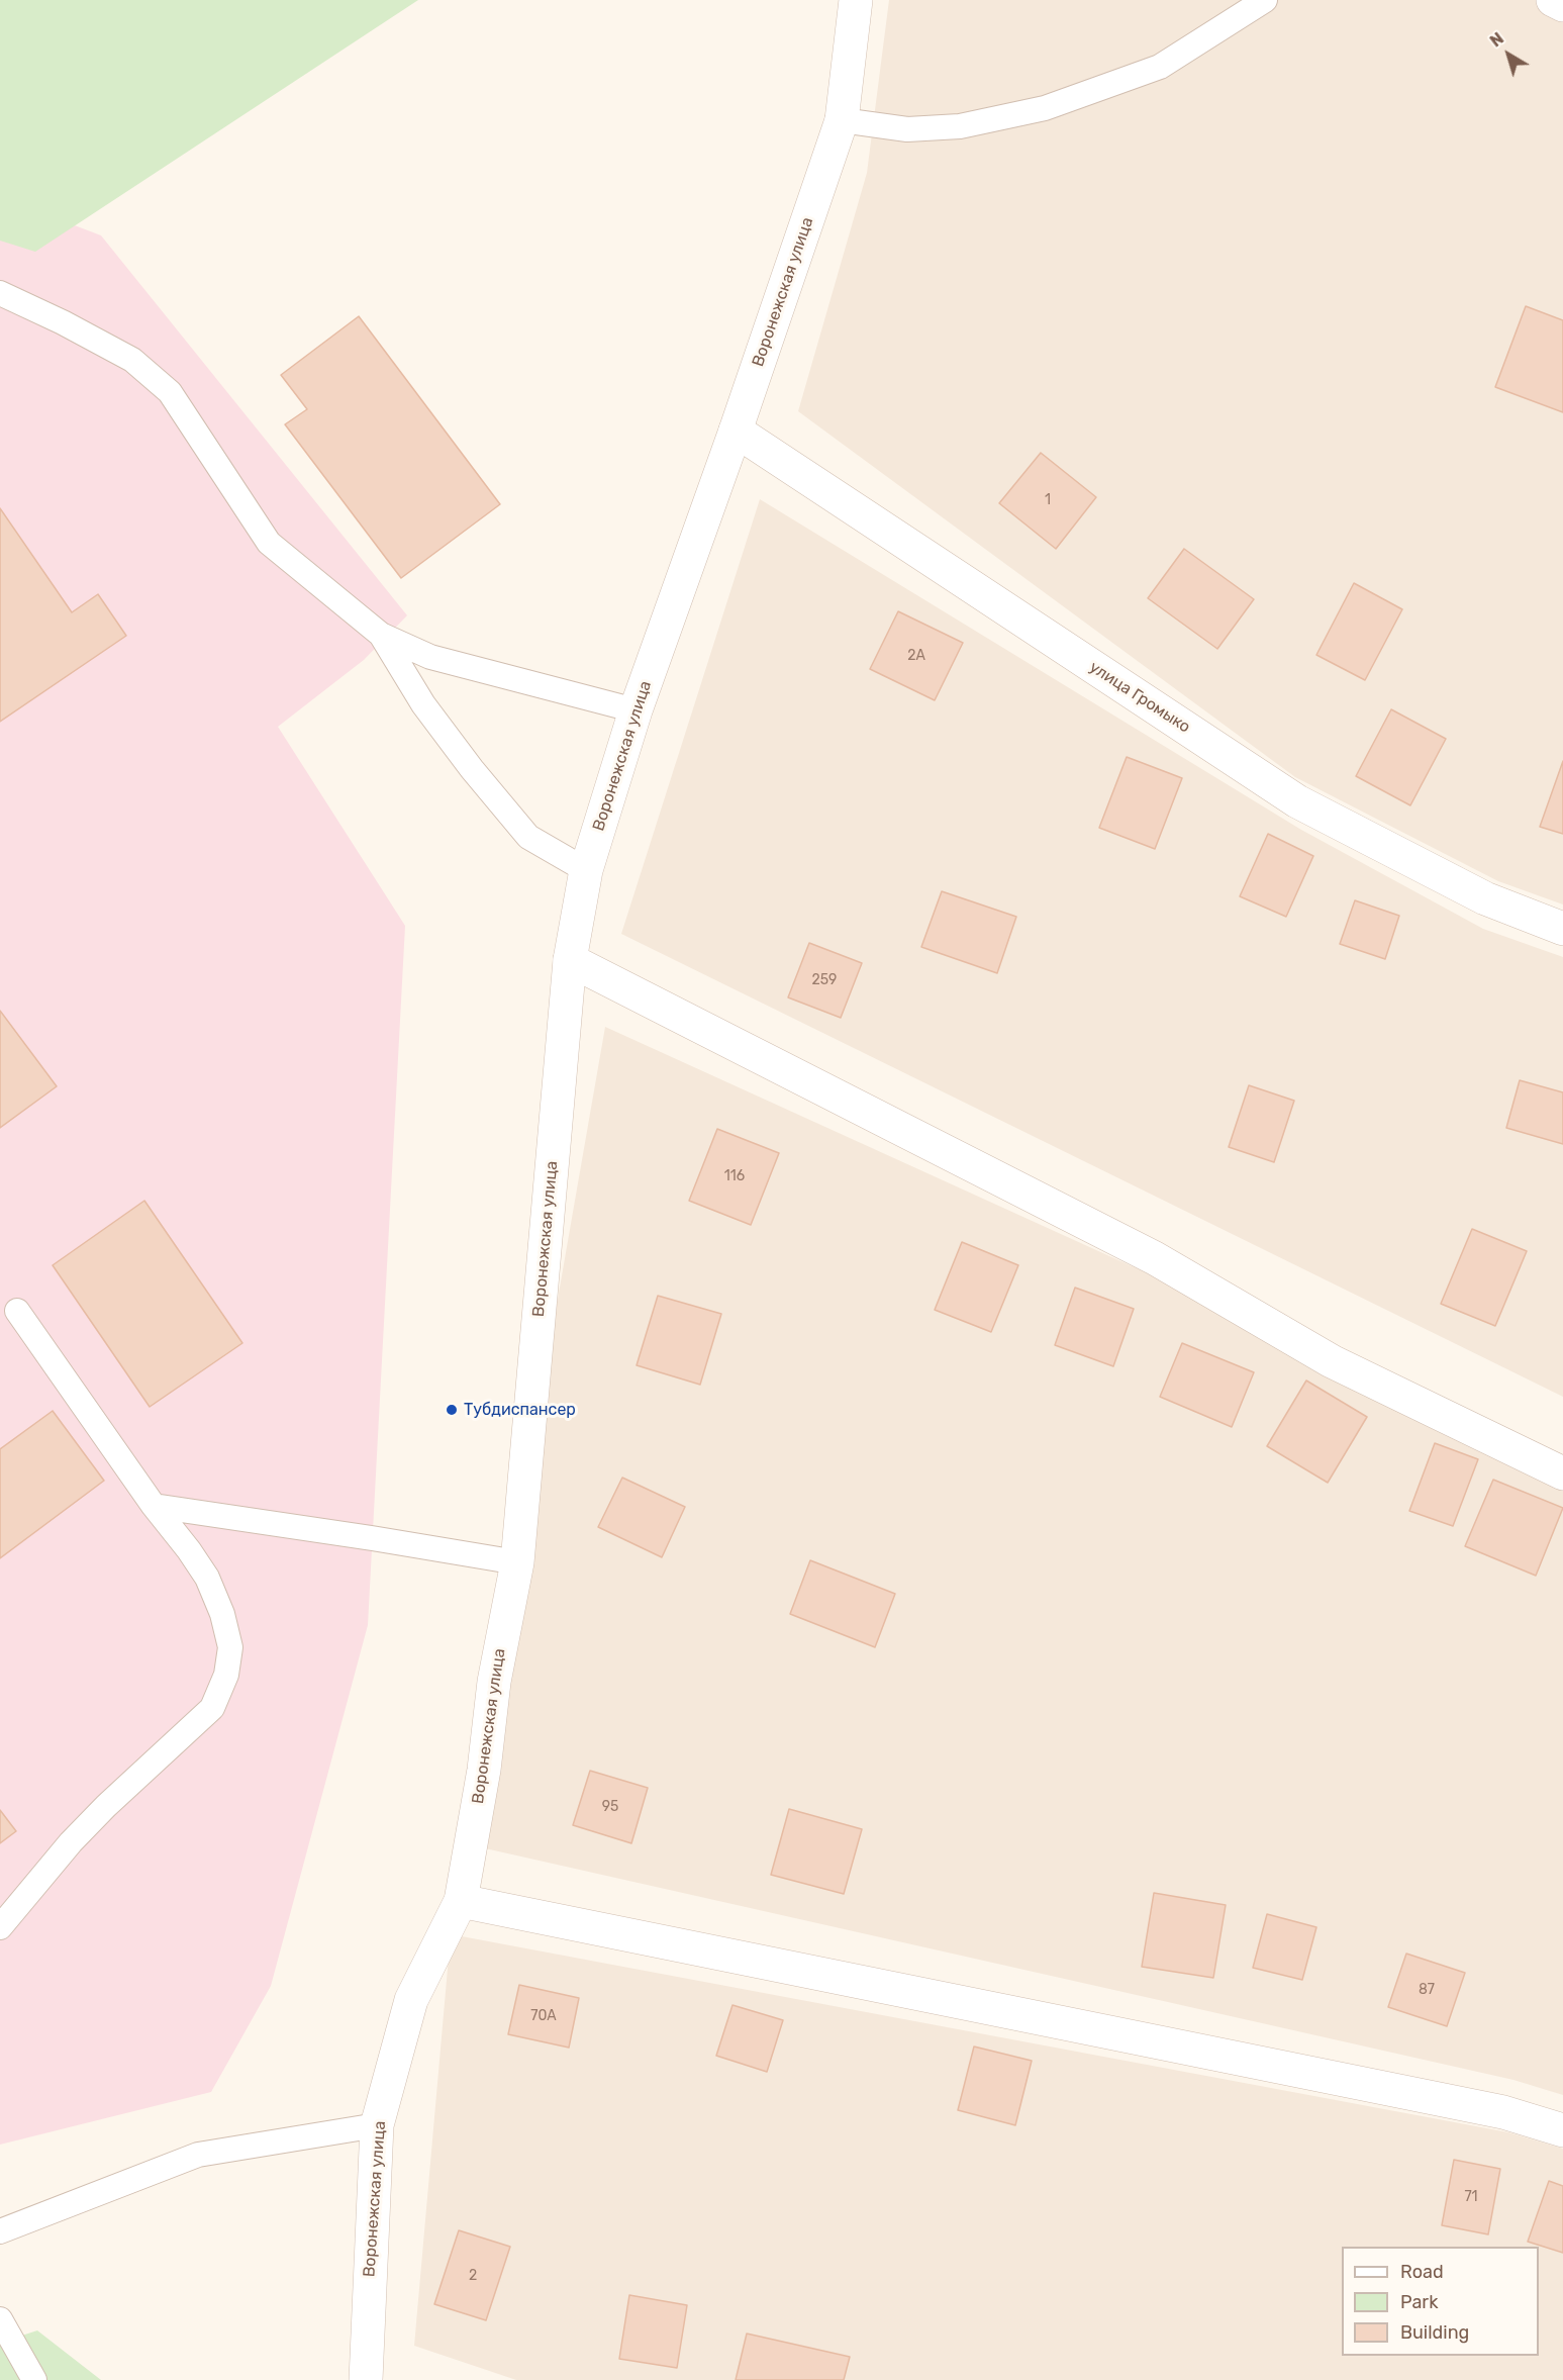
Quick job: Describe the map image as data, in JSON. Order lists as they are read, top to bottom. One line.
{"streets":{"street":["Воронежская улица","улица Громыко"]},"crossings":[["Воронежская улица","улица Громыко"]],"places":["Тубдиспансер"],"house_numbers":["1","2А","259","116","95","87","70А","71","2"],"legend":["Road","Park","Building"],"north":"top left"}
